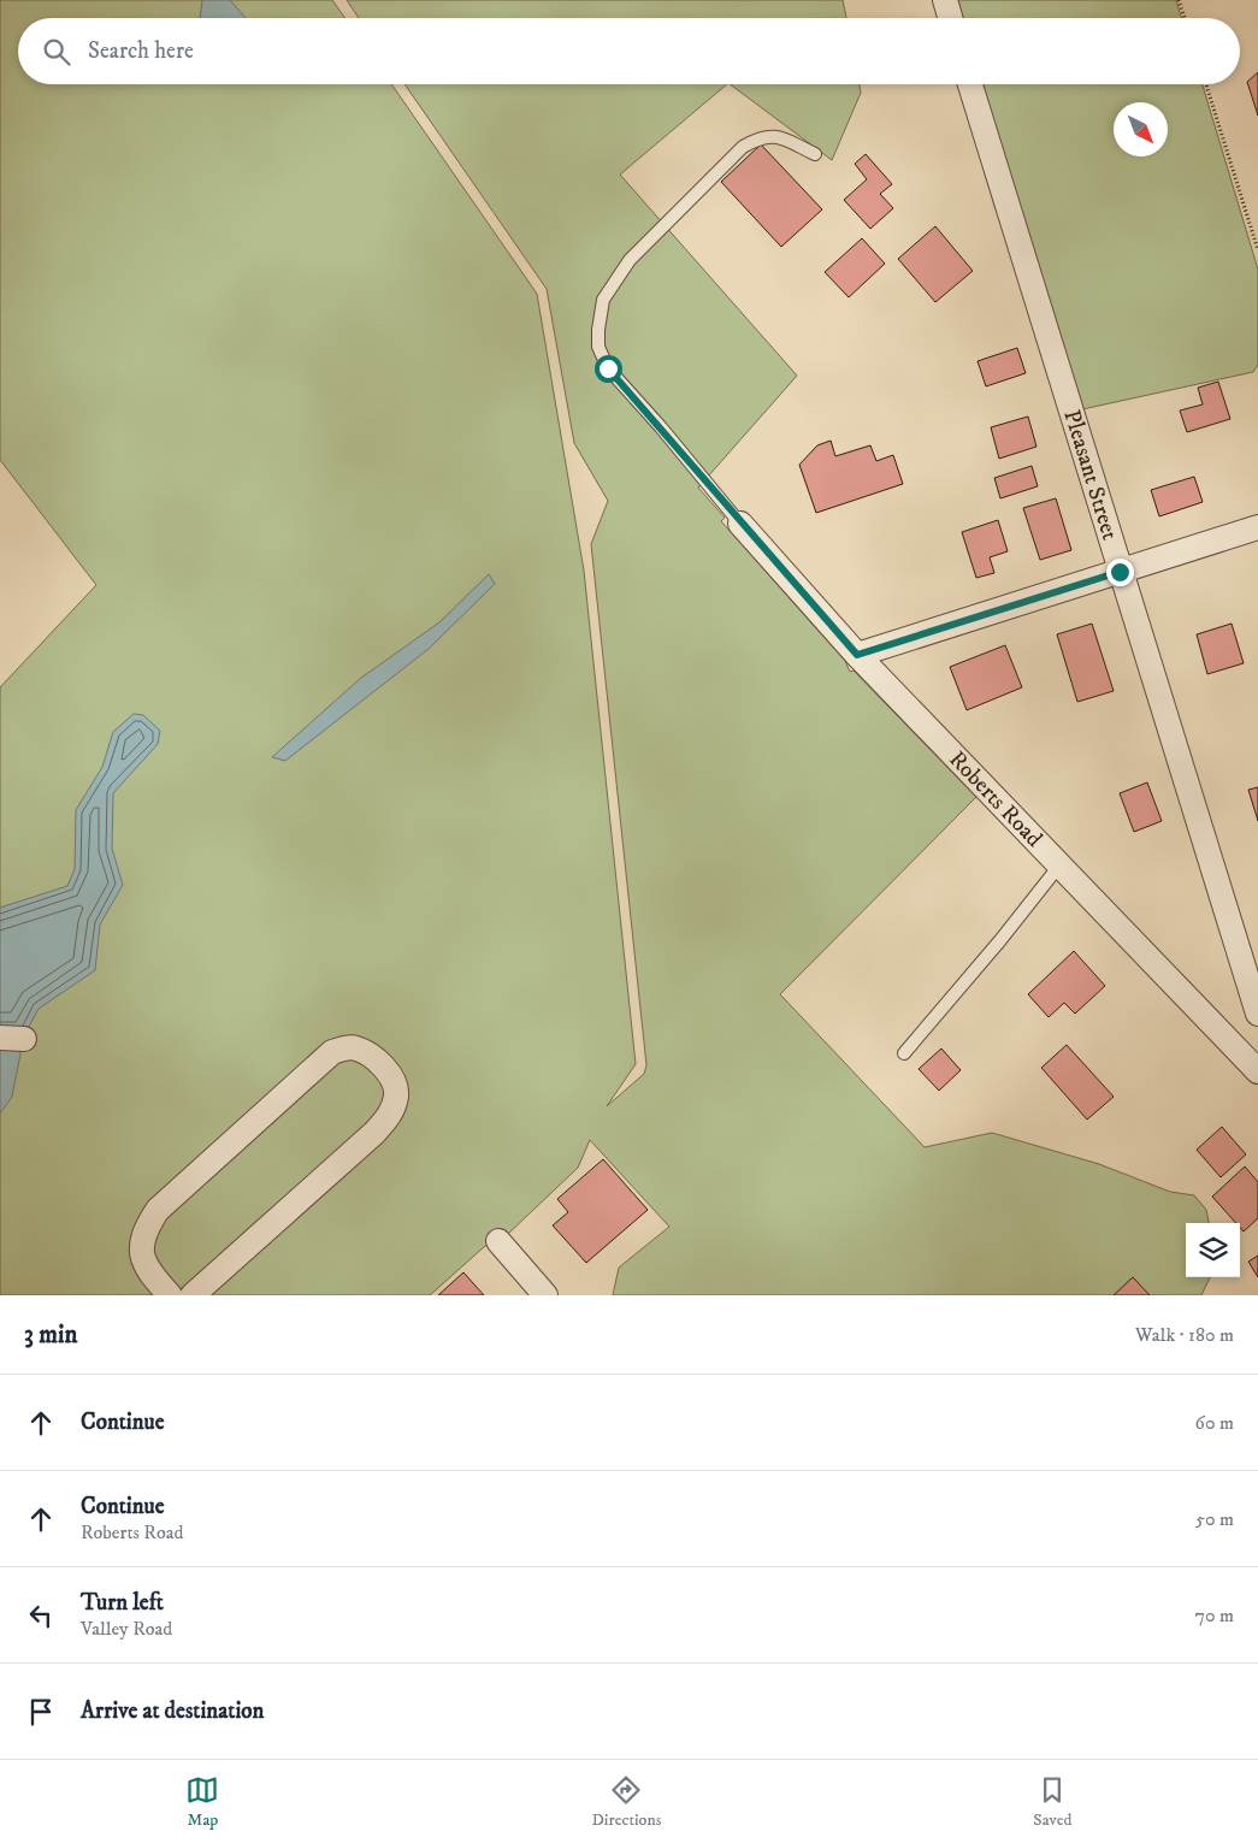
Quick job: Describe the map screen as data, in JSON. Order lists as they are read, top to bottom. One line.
{"streets":{"street":["Pleasant Street","Roberts Road"]},"north":"bottom right","page":{"search":"Search here","heading":["3 min","Walk · 180 m"],"list":[["Continue","60 m"],["Continue","Roberts Road","50 m"],["Turn left","Valley Road","70 m"],"Arrive at destination"],"nav":["Map","Directions","Saved"]}}
